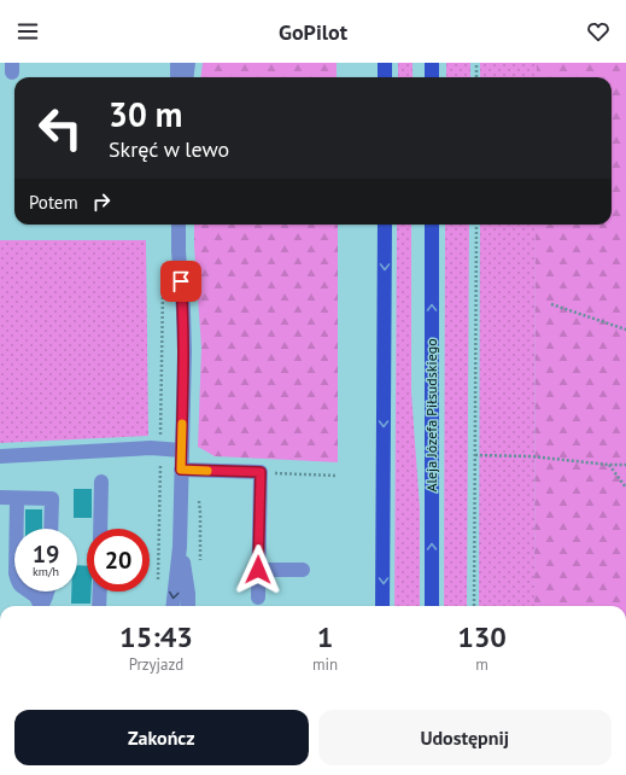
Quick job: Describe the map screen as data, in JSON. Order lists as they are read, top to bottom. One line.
{"streets":{"main road":["Aleja Józefa Piłsudskiego"]},"page":{"header":"GoPilot","turn":["30 m","Skręć w lewo"],"then":"Potem","speed":"19 km/h","limit":"20","eta":["15:43","Przyjazd","1","min","130","m"],"buttons":["Zakończ","Udostępnij"]}}
